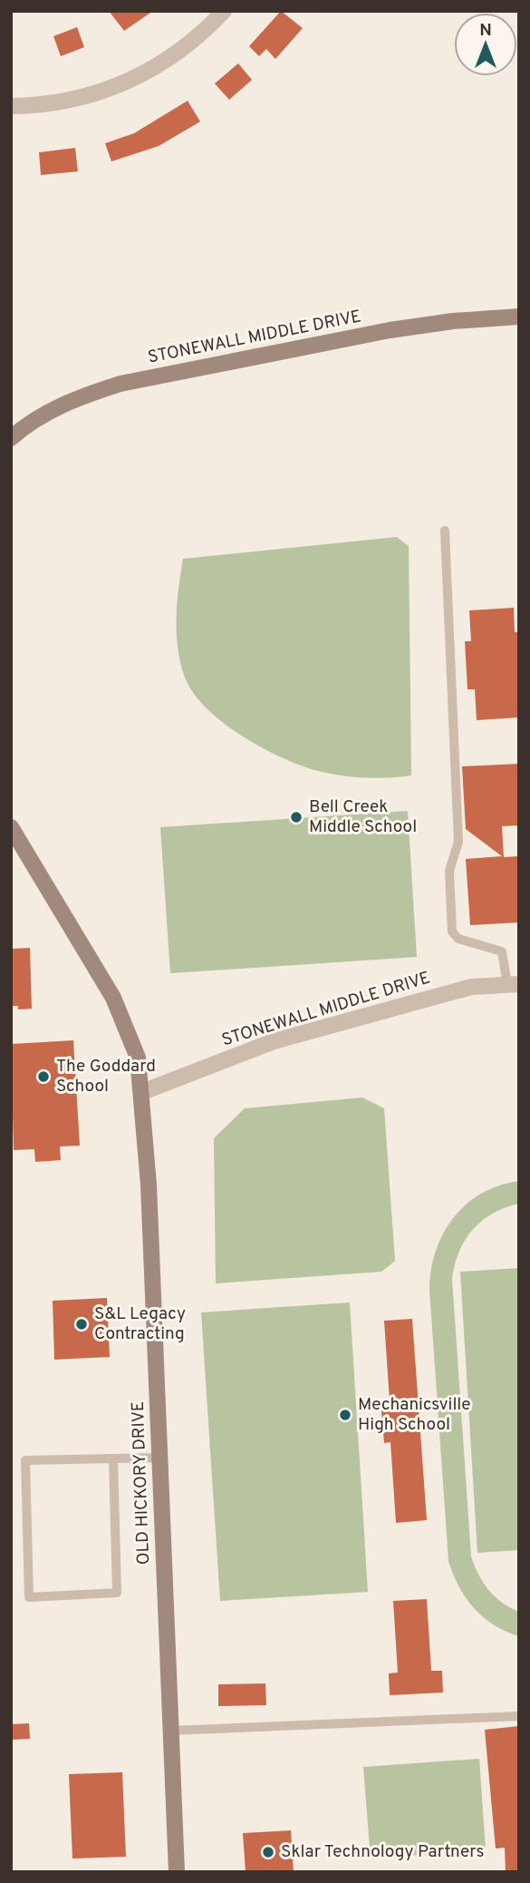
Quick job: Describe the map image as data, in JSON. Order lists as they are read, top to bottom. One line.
{"streets":{"street":["STONEWALL MIDDLE DRIVE","OLD HICKORY DRIVE"]},"crossings":[["STONEWALL MIDDLE DRIVE","OLD HICKORY DRIVE"]],"places":["Bell Creek Middle School","The Goddard School","S&L Legacy Contracting","Mechanicsville High School","Sklar Technology Partners"],"north":"top"}
